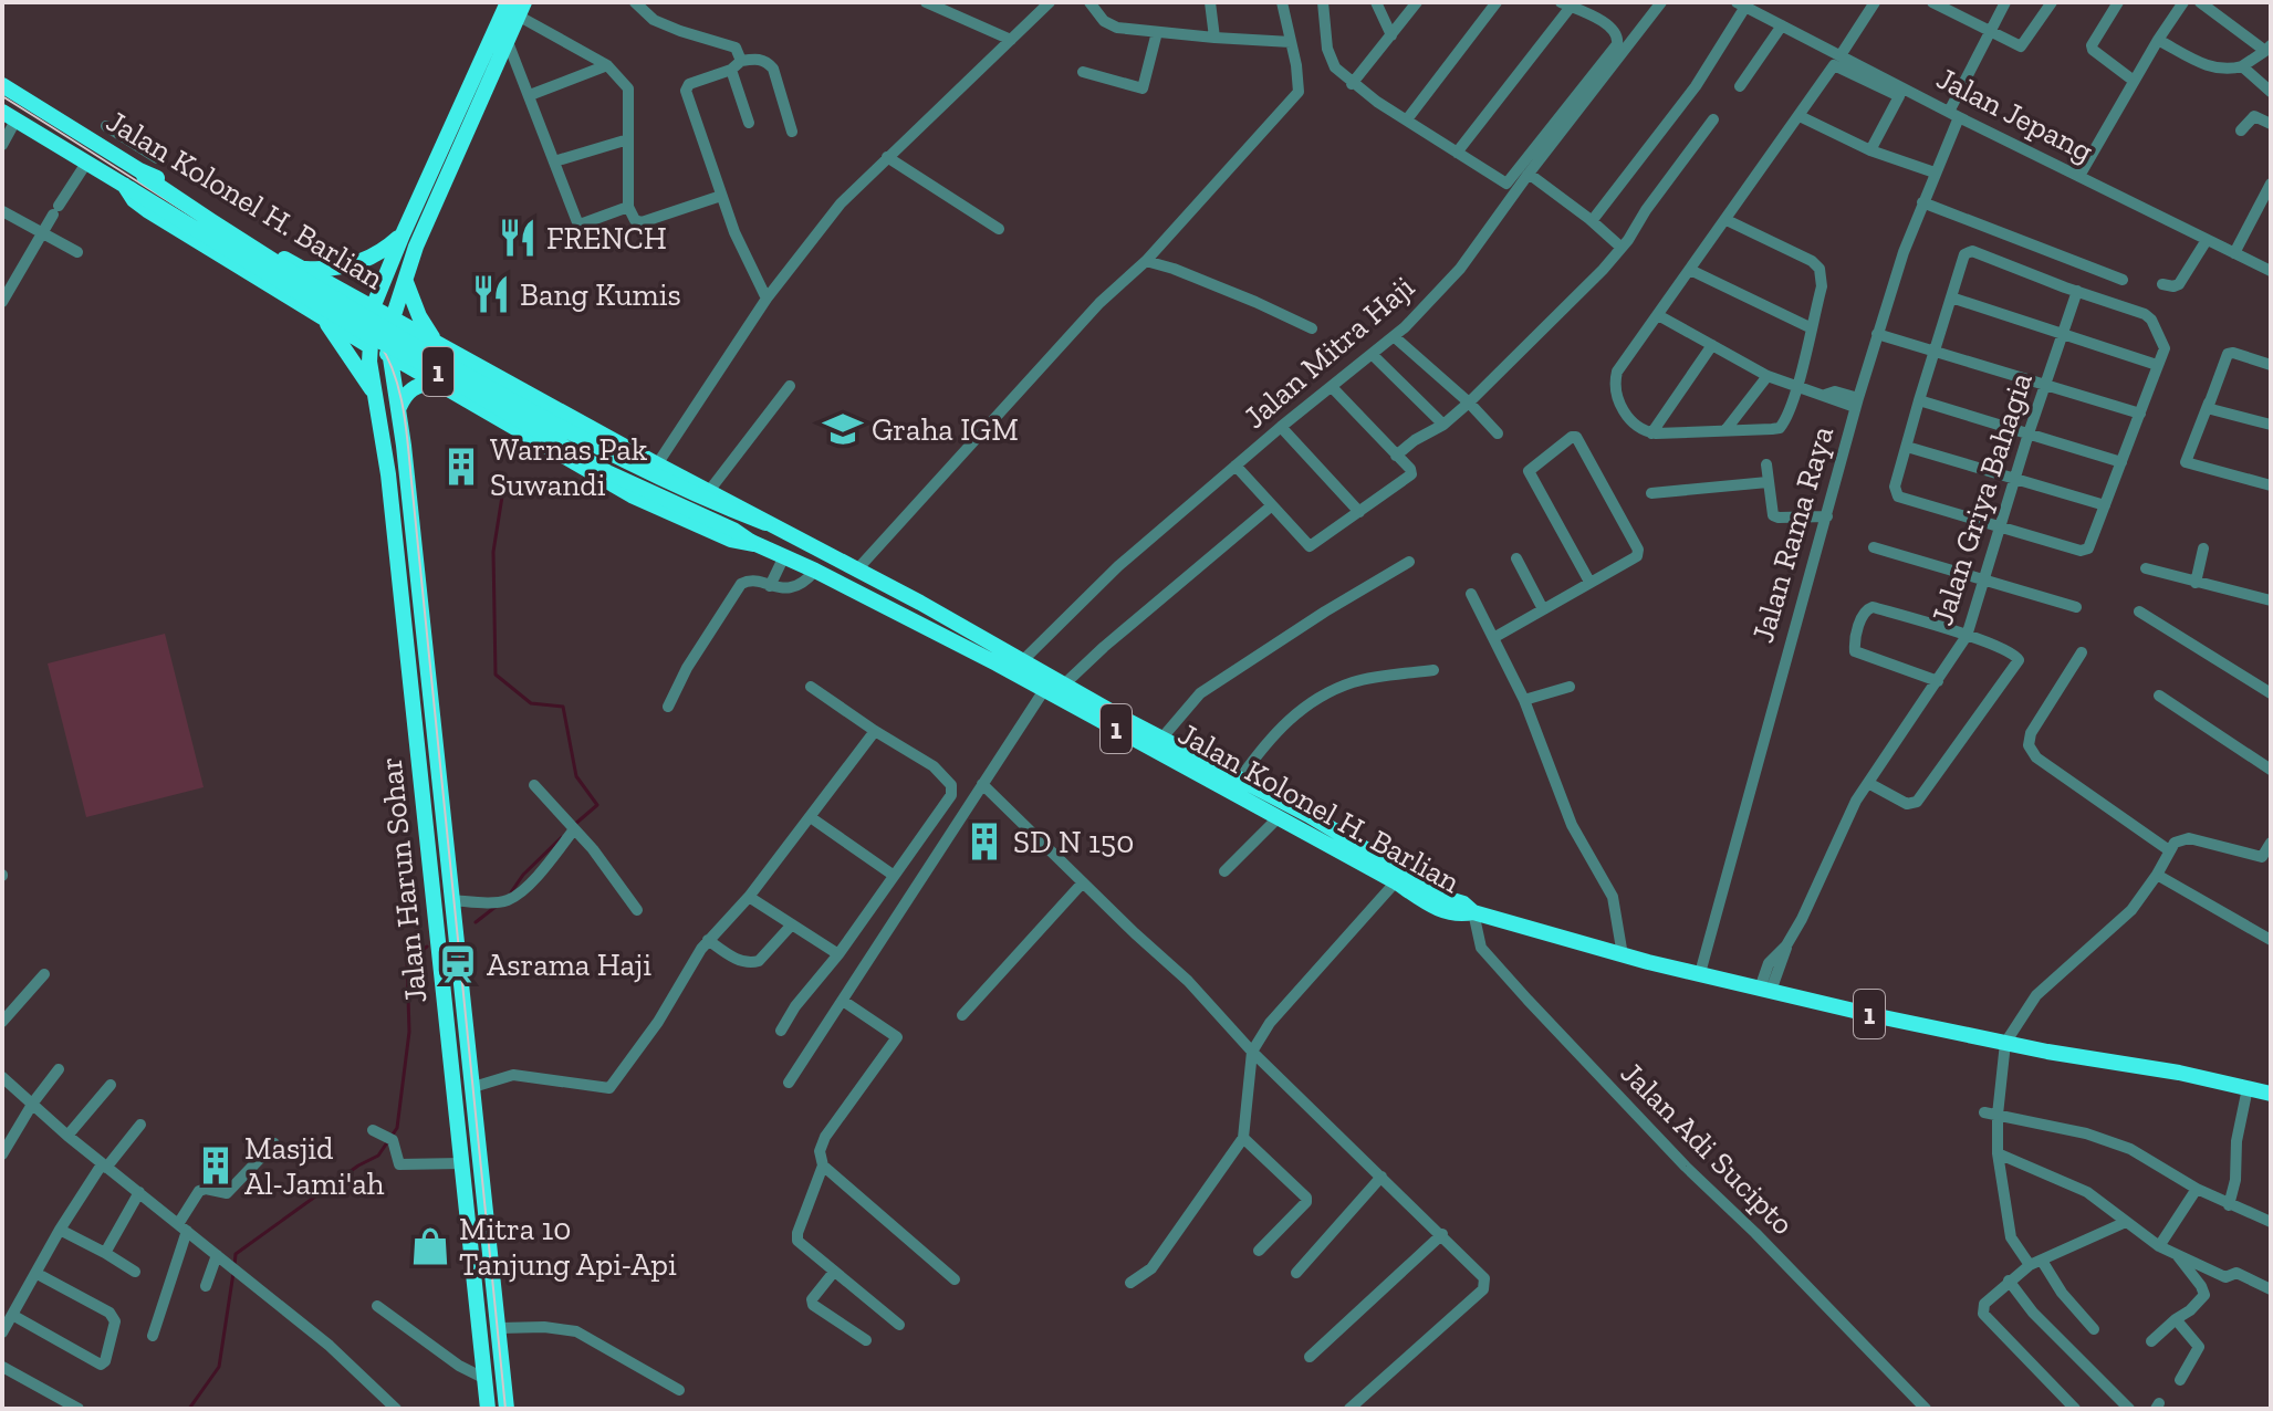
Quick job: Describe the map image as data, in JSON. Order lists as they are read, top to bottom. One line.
{"streets":{"highway":["Jalan Kolonel H. Barlian","1","Jalan Harun Sohar"],"street":["Jalan Jepang","Jalan Mitra Haji","Jalan Griya Bahagia","Jalan Rama Raya","Jalan Adi Sucipto"]},"crossings":[["Jalan Jepang","Jalan Rama Raya"],["Jalan Kolonel H. Barlian","Jalan Mitra Haji"],["Jalan Kolonel H. Barlian","1"],["Jalan Kolonel H. Barlian","Jalan Harun Sohar"],["Jalan Kolonel H. Barlian","Jalan Adi Sucipto"],["1","Jalan Griya Bahagia"],["1","Jalan Rama Raya"],["1","Jalan Harun Sohar"],["1","Jalan Adi Sucipto"]],"places":{"restaurant":["FRENCH","Bang Kumis"],"school or university":["Graha IGM"],"building":["Warnas Pak Suwandi","SD N 150","Masjid Al-Jami'ah"],"station":["Asrama Haji"],"shop":["Mitra 10 Tanjung Api-Api"]}}
